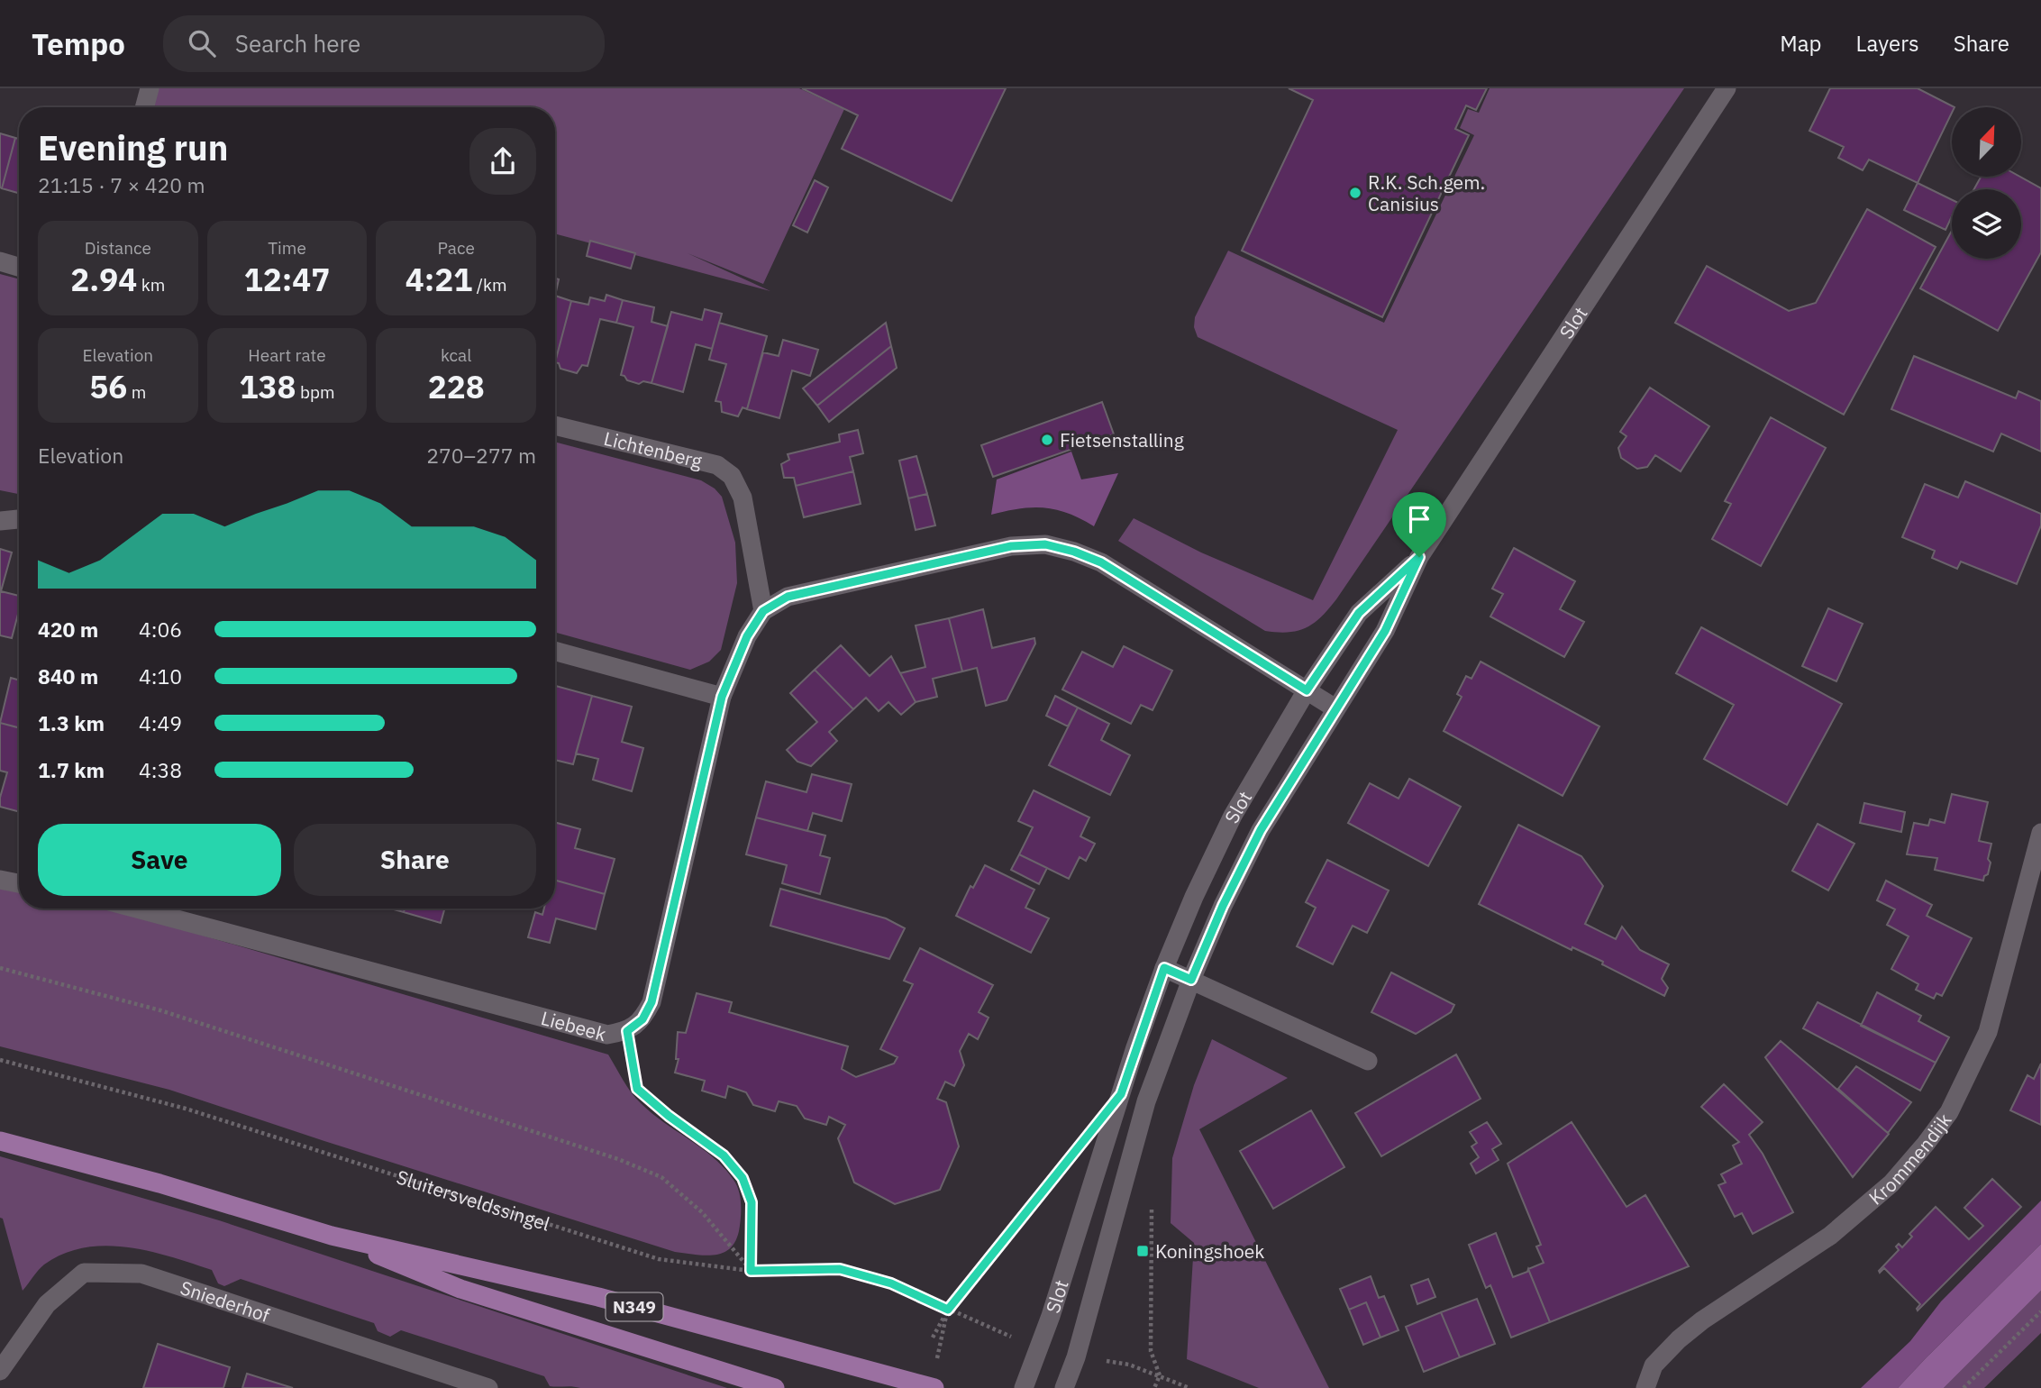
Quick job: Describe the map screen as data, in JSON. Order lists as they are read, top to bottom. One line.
{"streets":{"main road":["N349"],"street":["Slot","Lichtenberg","Liebeek","Krommendijk","Sniederhof"],"path":["Sluitersveldssingel"]},"crossings":[["Slot","Liebeek"],["Lichtenberg","Liebeek"]],"places":{"other":["R.K. Sch.gem. Canisius","Fietsenstalling"],"transit":["Koningshoek"]},"north":"top right","page":{"header":"Tempo","search":"Search here","nav":["Map","Layers","Share"],"heading":["Evening run","21:15 · 7 × 420 m"],"stats":[["Distance","2.94 km"],["Time","12:47"],["Pace","4:21 /km"],["Elevation","56 m"],["Heart rate","138 bpm"],["kcal","228"]],"chart":["Elevation","270–277 m"],"list":[{"name":"420 m","note":"4:06"},{"name":"840 m","note":"4:10"},{"name":"1.3 km","note":"4:49"},{"name":"1.7 km","note":"4:38"}],"buttons":["Save","Share"]}}
